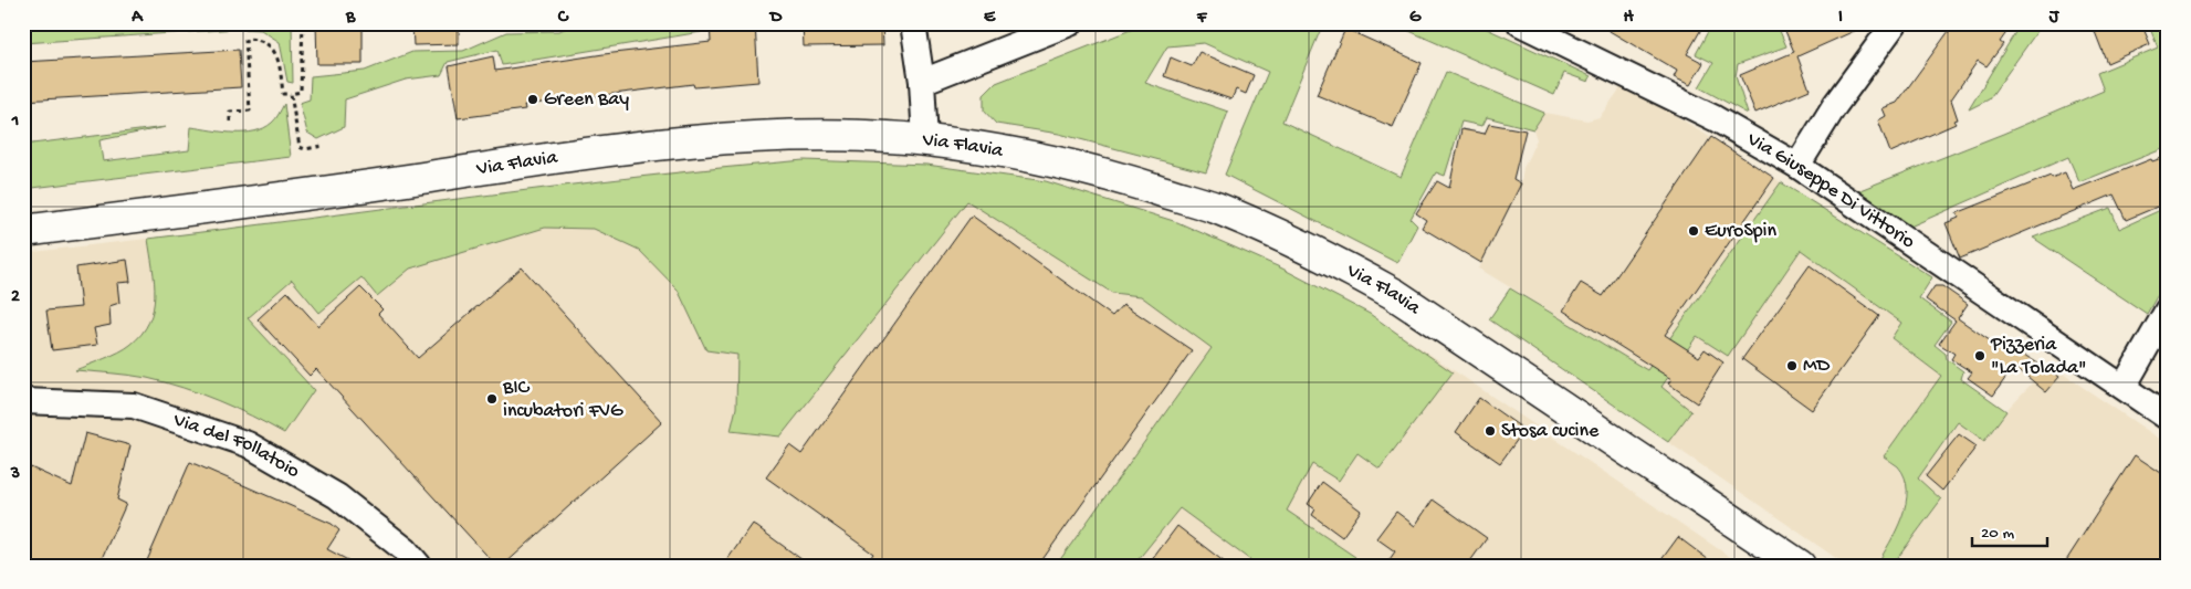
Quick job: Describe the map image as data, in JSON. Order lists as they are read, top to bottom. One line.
{"streets":{"main road":["Via Flavia"],"street":["Via Giuseppe Di Vittorio","Via del Follatoio"]},"places":["Green Bay","EuroSpin","Pizzeria \"La Tolada\"","MD","BIC incubatori FVG","Stosa cucine"],"scale_bar":"20 m","grid":{"columns":["A","B","C","D","E","F","G","H","I","J"],"rows":["1","2","3"]}}
